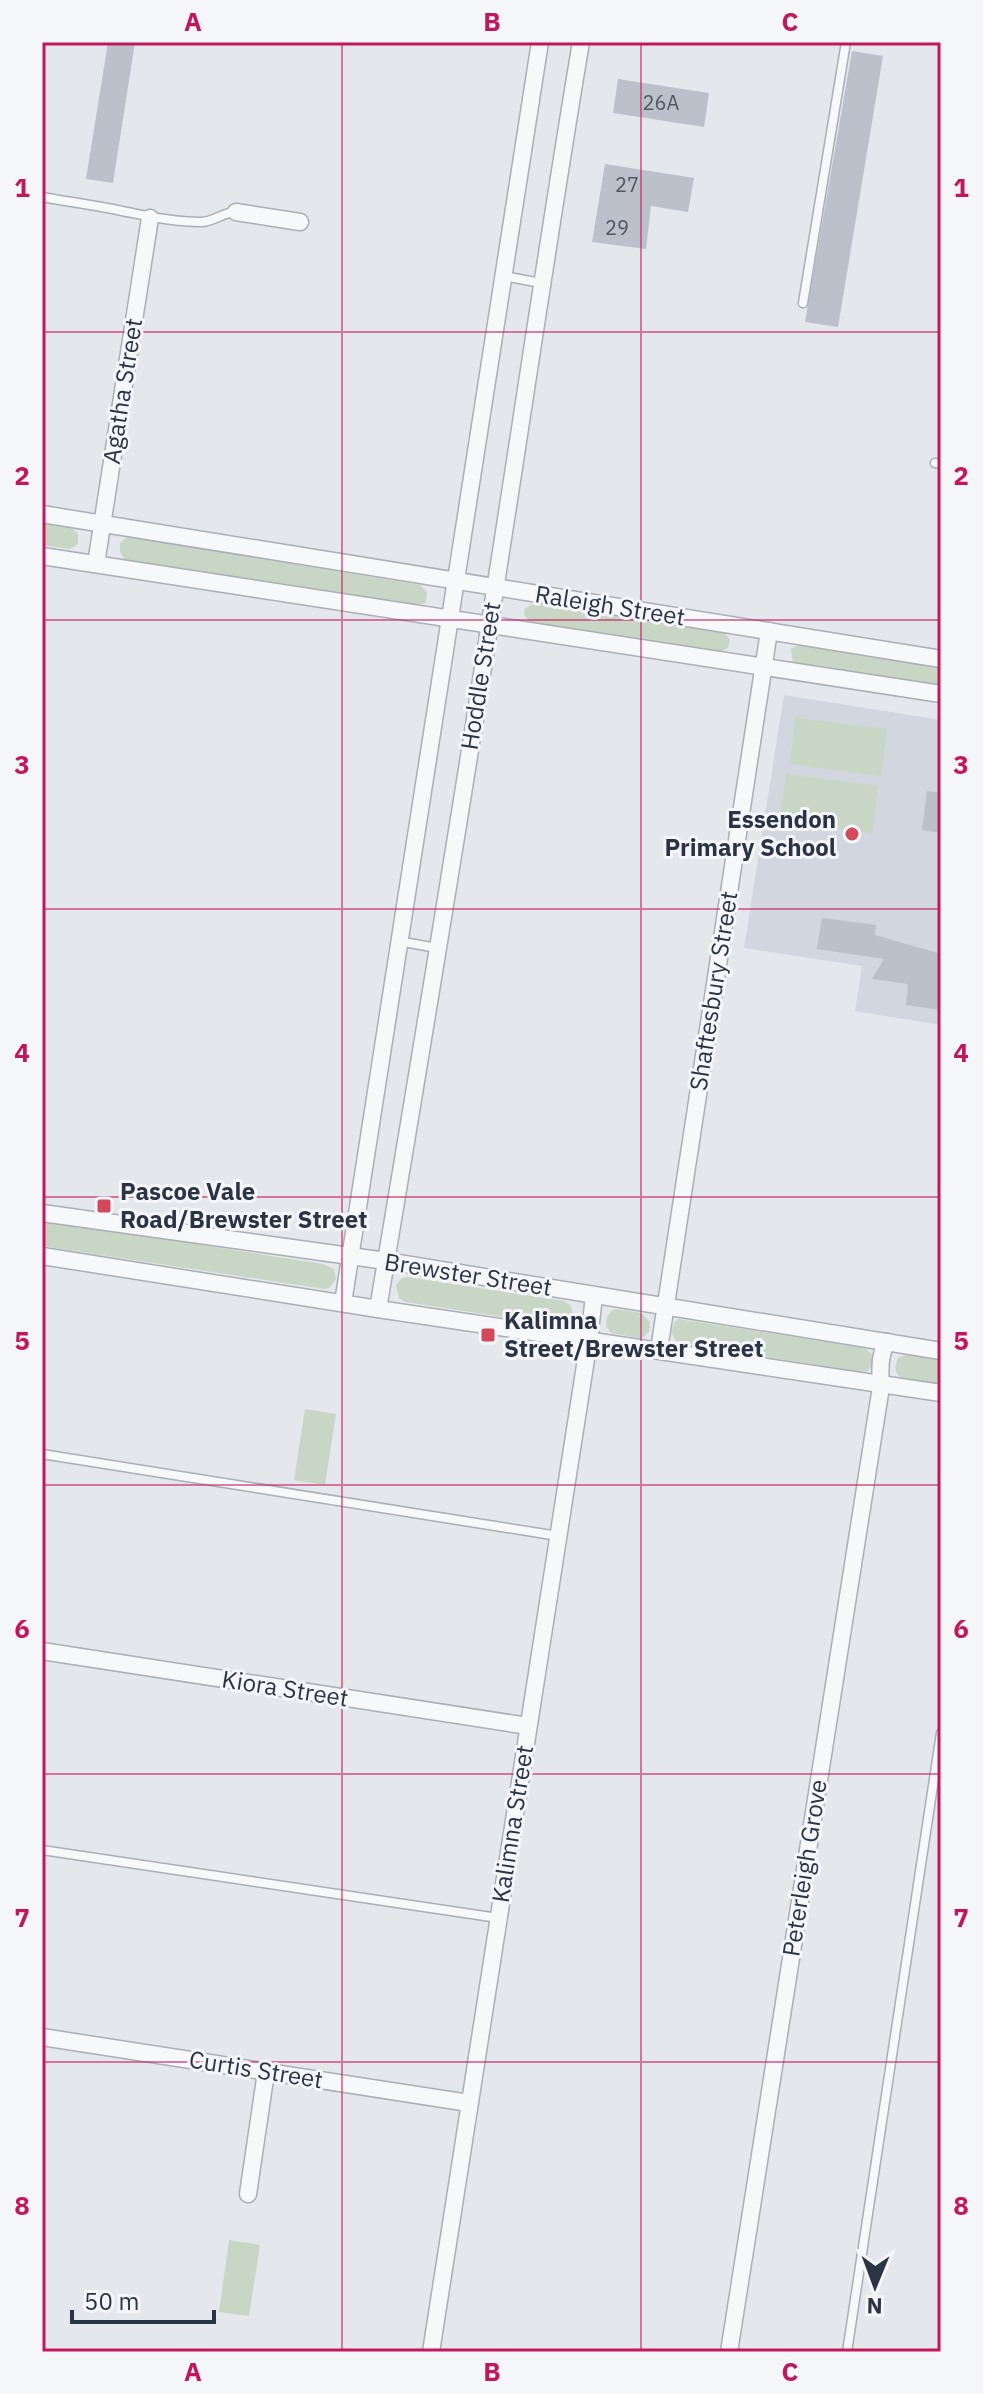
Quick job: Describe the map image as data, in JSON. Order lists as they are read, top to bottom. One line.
{"streets":{"street":["Agatha Street","Raleigh Street","Hoddle Street","Shaftesbury Street","Brewster Street","Kiora Street","Kalimna Street","Peterleigh Grove","Curtis Street"]},"crossings":[["Agatha Street","Raleigh Street"],["Raleigh Street","Hoddle Street"],["Raleigh Street","Shaftesbury Street"],["Hoddle Street","Brewster Street"],["Shaftesbury Street","Brewster Street"],["Brewster Street","Kalimna Street"],["Brewster Street","Peterleigh Grove"],["Kiora Street","Kalimna Street"],["Kalimna Street","Curtis Street"]],"places":{"other":["Essendon Primary School"],"transit":["Pascoe Vale Road/Brewster Street","Kalimna Street/Brewster Street"]},"house_numbers":["26A","27","29"],"scale_bar":"50 m","north":"bottom","grid":{"columns":["A","B","C"],"rows":["1","2","3","4","5","6","7","8"]}}
